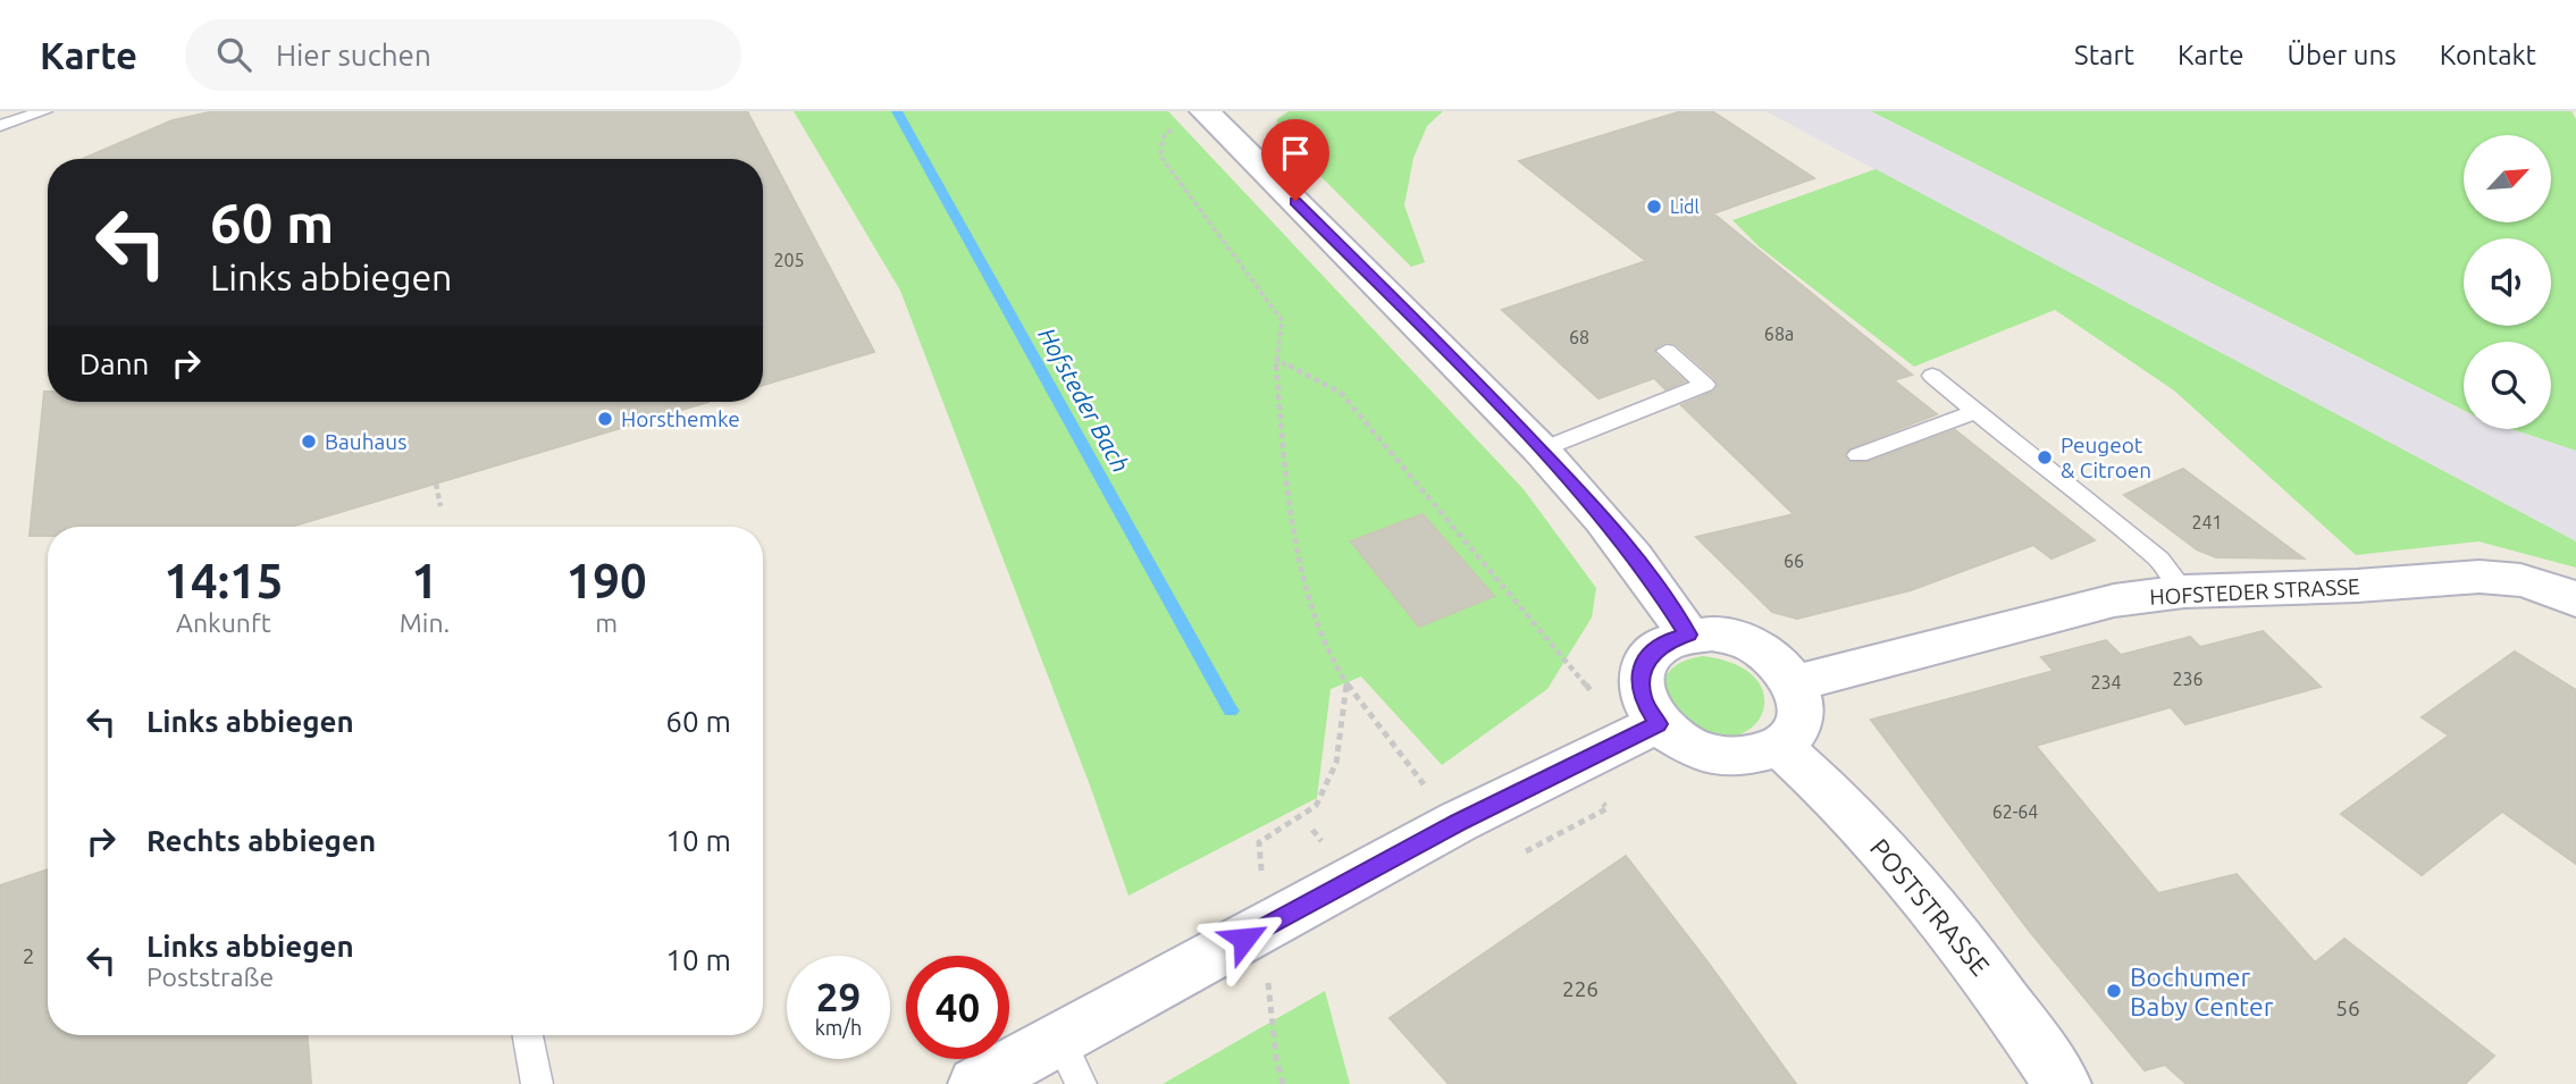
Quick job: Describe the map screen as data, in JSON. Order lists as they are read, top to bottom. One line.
{"streets":{"street":["HOFSTEDER STRASSE","POSTSTRASSE"]},"crossings":[["HOFSTEDER STRASSE","POSTSTRASSE"]],"water":["Hofsteder Bach"],"places":["Lidl","Horsthemke","Bauhaus","Peugeot & Citroen","Bochumer Baby Center"],"house_numbers":["205","68a","68","241","66","236","234","62-64","2","226","56"],"north":"top right","page":{"header":"Karte","search":"Hier suchen","nav":["Start","Karte","Über uns","Kontakt"],"turn":["60 m","Links abbiegen"],"then":"Dann","eta":["14:15","Ankunft","1","Min.","190","m"],"list":[{"name":"Links abbiegen","value":"60 m"},{"name":"Rechts abbiegen","value":"10 m"},{"name":"Links abbiegen","note":"Poststraße","value":"10 m"}],"speed":"29 km/h","limit":"40"}}
